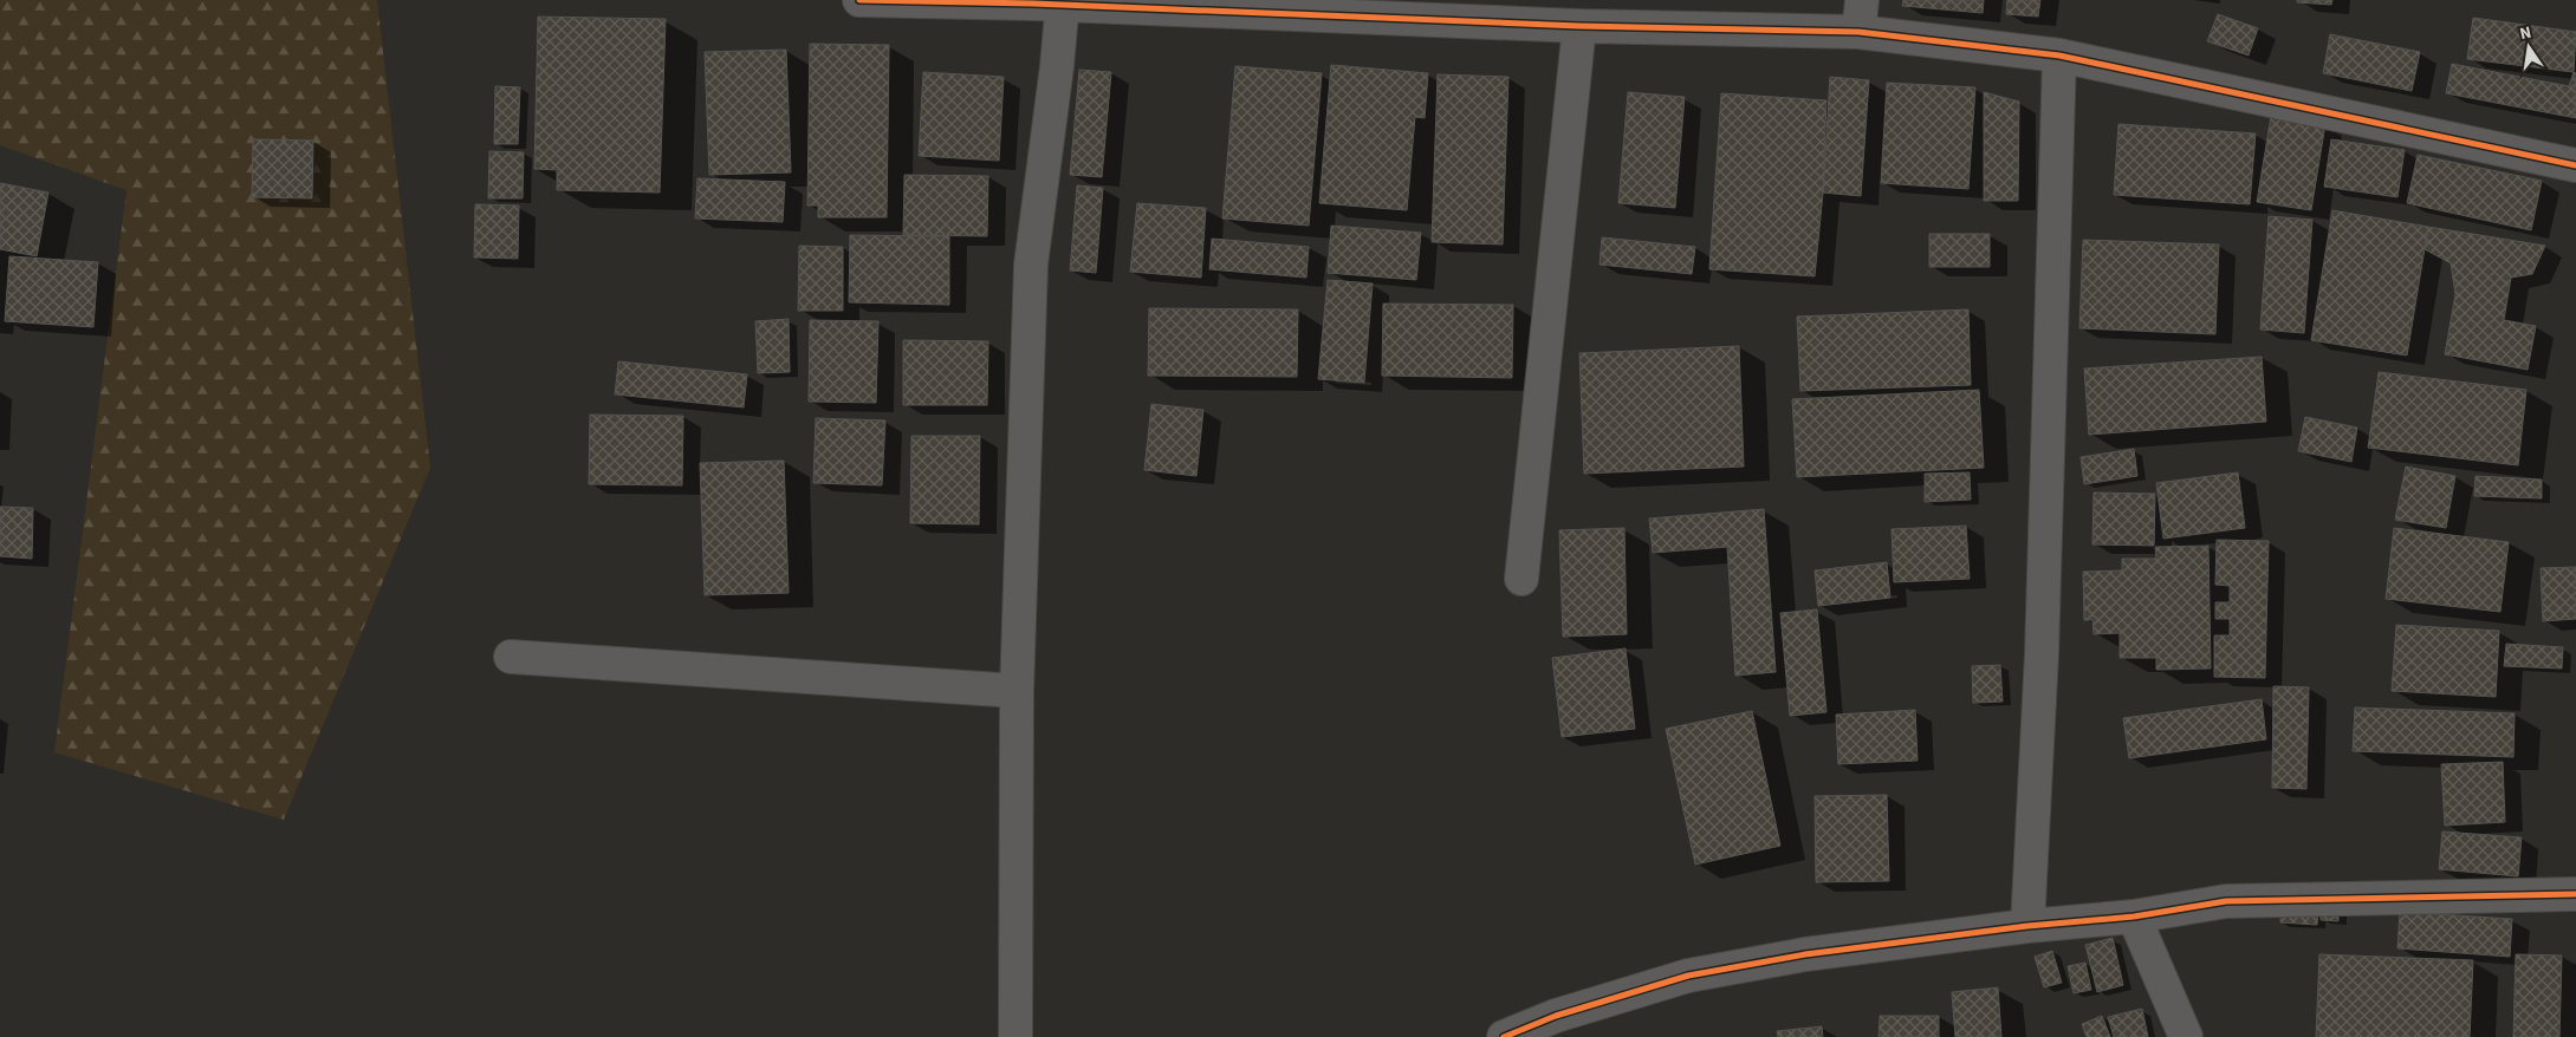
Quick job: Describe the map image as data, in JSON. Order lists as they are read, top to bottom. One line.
{"north":"top"}
